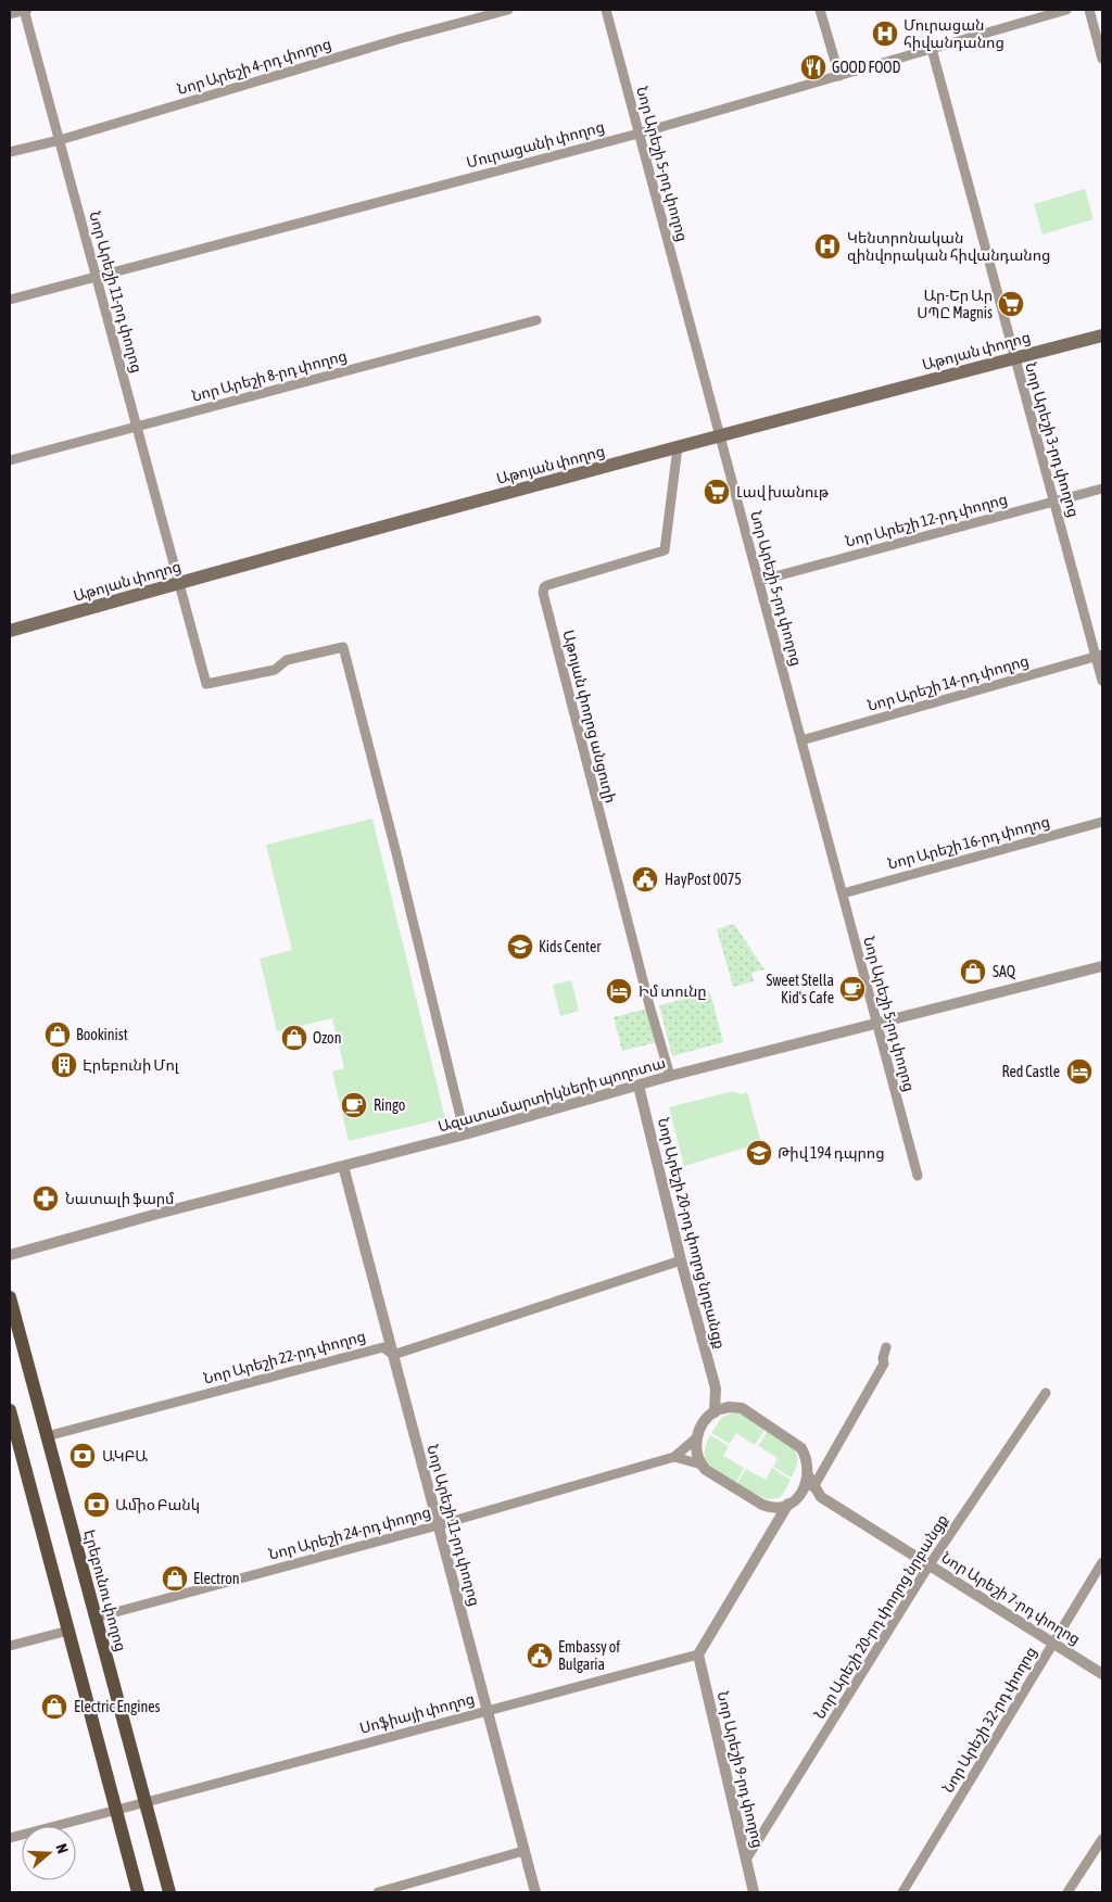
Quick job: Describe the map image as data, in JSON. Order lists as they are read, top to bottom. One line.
{"streets":{"main road":["Աթոյան փողոց","Էրեբունու փողոց"],"street":["Նոր Արեշի 4-րդ փողոց","Մուրացանի փողոց","Նոր Արեշի 5-րդ փողոց","Նոր Արեշի 11-րդ փողոց","Նոր Արեշի 8-րդ փողոց","Նոր Արեշի 3-րդ փողոց","Նոր Արեշի 12-րդ փողոց","Նոր Արեշի 14-րդ փողոց","Աթոյան փողոց անցուղի","Նոր Արեշի 16-րդ փողոց","Ազատամարտիկների պողոտա","Նոր Արեշի 20-րդ փողոց նրբանցք","Նոր Արեշի 22-րդ փողոց","Նոր Արեշի 24-րդ փողոց","Նոր Արեշի 7-րդ փողոց","Սոֆիայի փողոց","Նոր Արեշի 32-րդ փողոց","Նոր Արեշի 9-րդ փողոց"]},"crossings":[["Նոր Արեշի 4-րդ փողոց","Նոր Արեշի 11-րդ փողոց"],["Մուրացանի փողոց","Նոր Արեշի 5-րդ փողոց"],["Մուրացանի փողոց","Նոր Արեշի 11-րդ փողոց"],["Մուրացանի փողոց","Նոր Արեշի 3-րդ փողոց"],["Նոր Արեշի 5-րդ փողոց","Աթոյան փողոց"],["Նոր Արեշի 5-րդ փողոց","Նոր Արեշի 12-րդ փողոց"],["Նոր Արեշի 5-րդ փողոց","Նոր Արեշի 14-րդ փողոց"],["Նոր Արեշի 5-րդ փողոց","Նոր Արեշի 16-րդ փողոց"],["Նոր Արեշի 5-րդ փողոց","Ազատամարտիկների պողոտա"],["Նոր Արեշի 11-րդ փողոց","Աթոյան փողոց"],["Նոր Արեշի 11-րդ փողոց","Նոր Արեշի 8-րդ փողոց"],["Նոր Արեշի 11-րդ փողոց","Ազատամարտիկների պողոտա"],["Նոր Արեշի 11-րդ փողոց","Նոր Արեշի 22-րդ փողոց"],["Նոր Արեշի 11-րդ փողոց","Նոր Արեշի 24-րդ փողոց"],["Նոր Արեշի 11-րդ փողոց","Սոֆիայի փողոց"],["Աթոյան փողոց","Նոր Արեշի 3-րդ փողոց"],["Աթոյան փողոց","Աթոյան փողոց անցուղի"],["Նոր Արեշի 3-րդ փողոց","Նոր Արեշի 12-րդ փողոց"],["Նոր Արեշի 3-րդ փողոց","Նոր Արեշի 14-րդ փողոց"],["Աթոյան փողոց անցուղի","Ազատամարտիկների պողոտա"],["Ազատամարտիկների պողոտա","Նոր Արեշի 20-րդ փողոց նրբանցք"],["Նոր Արեշի 20-րդ փողոց նրբանցք","Նոր Արեշի 22-րդ փողոց"],["Նոր Արեշի 20-րդ փողոց նրբանցք","Նոր Արեշի 24-րդ փողոց"],["Նոր Արեշի 20-րդ փողոց նրբանցք","Նոր Արեշի 7-րդ փողոց"],["Նոր Արեշի 20-րդ փողոց նրբանցք","Նոր Արեշի 9-րդ փողոց"],["Նոր Արեշի 22-րդ փողոց","Էրեբունու փողոց"],["Նոր Արեշի 24-րդ փողոց","Էրեբունու փողոց"],["Նոր Արեշի 24-րդ փողոց","Նոր Արեշի 7-րդ փողոց"],["Էրեբունու փողոց","Սոֆիայի փողոց"],["Նոր Արեշի 7-րդ փողոց","Նոր Արեշի 32-րդ փողոց"],["Սոֆիայի փողոց","Նոր Արեշի 9-րդ փողոց"]],"places":{"hospital":["Մուրացան հիվանդանոց","Կենտրոնական զինվորական հիվանդանոց"],"restaurant":["GOOD FOOD"],"supermarket":["Ար-Եր Ար ՍՊԸ Magnis","Լավ խանութ"],"public building":["HayPost 0075","Embassy of Bulgaria"],"school or university":["Kids Center","Թիվ 194 դպրոց"],"shop":["SAQ","Bookinist","Ozon","Electron","Electric Engines"],"cafe":["Sweet Stella Kid's Cafe","Ringo"],"hotel":["Իմ տունը","Red Castle"],"building":["Էրեբունի Մոլ"],"pharmacy":["Նատալի ֆարմ"],"bank":["ԱԿԲԱ","Ամիօ Բանկ"]},"north":"right"}
